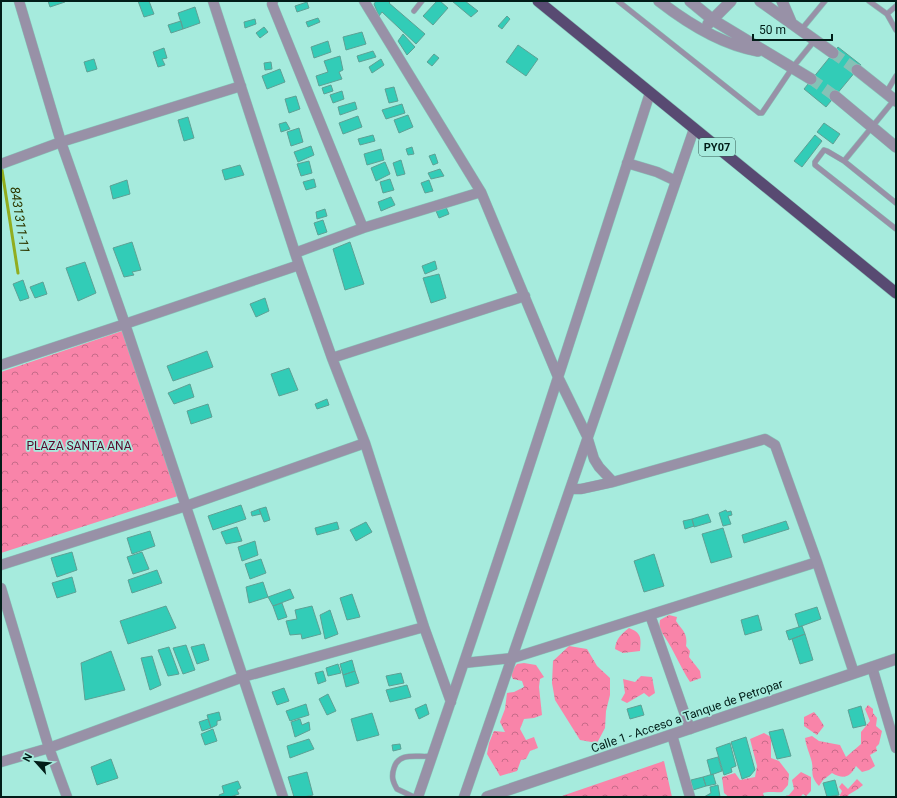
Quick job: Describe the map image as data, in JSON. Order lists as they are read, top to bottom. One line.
{"streets":{"highway":["PY07"],"street":["Calle 1 - Acceso a Tanque de Petropar"]},"water":["8431311-11"],"parks":["PLAZA SANTA ANA"],"scale_bar":"50 m","north":"top left"}
